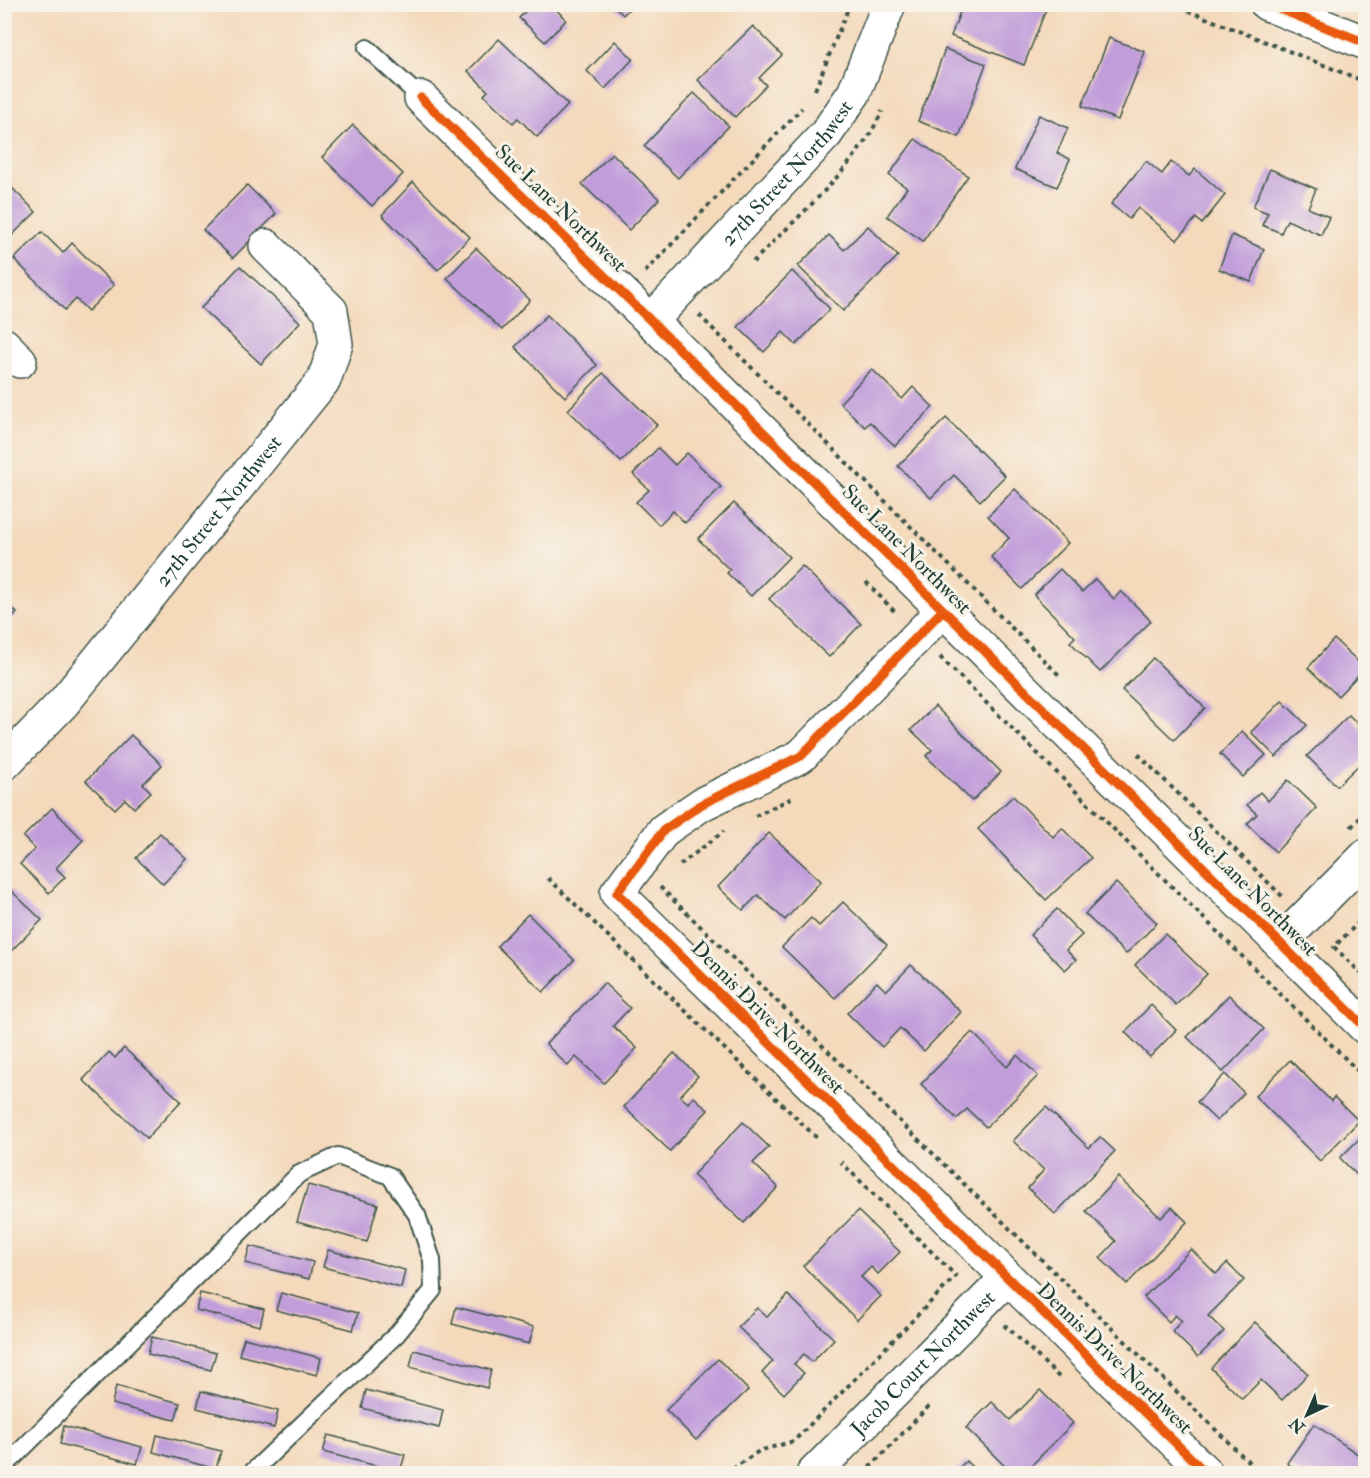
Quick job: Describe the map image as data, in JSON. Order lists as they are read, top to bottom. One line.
{"streets":{"street":["27th Street Northwest","Sue Lane Northwest","Dennis Drive Northwest","Jacob Court Northwest"]},"crossings":[["27th Street Northwest","Sue Lane Northwest"],["Sue Lane Northwest","Dennis Drive Northwest"],["Dennis Drive Northwest","Jacob Court Northwest"]],"north":"bottom left"}
